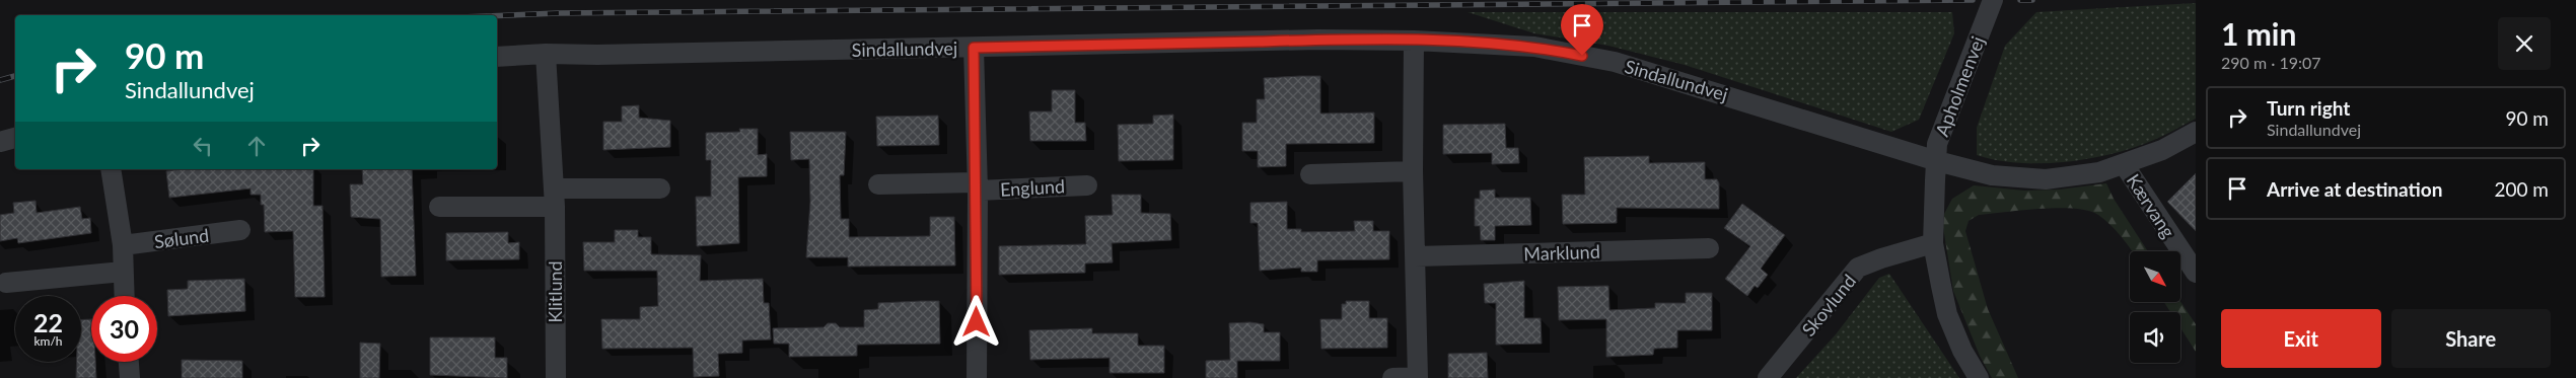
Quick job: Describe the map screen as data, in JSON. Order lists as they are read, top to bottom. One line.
{"streets":{"street":["Sindallundvej","Apholmenvej","Englund","Kærvang","Sølund","Marklund","Klitlund","Skovlund"]},"crossings":[["Sindallundvej","Apholmenvej"],["Sindallundvej","Englund"],["Sindallundvej","Kærvang"],["Sindallundvej","Klitlund"],["Apholmenvej","Skovlund"]],"north":"bottom right","page":{"heading":["1 min","290 m · 19:07"],"turn":["90 m","Sindallundvej"],"list":[{"name":"Turn right","note":"Sindallundvej","value":"90 m"},{"name":"Arrive at destination","value":"200 m"}],"speed":"22 km/h","limit":"30","buttons":["Exit","Share"]}}
